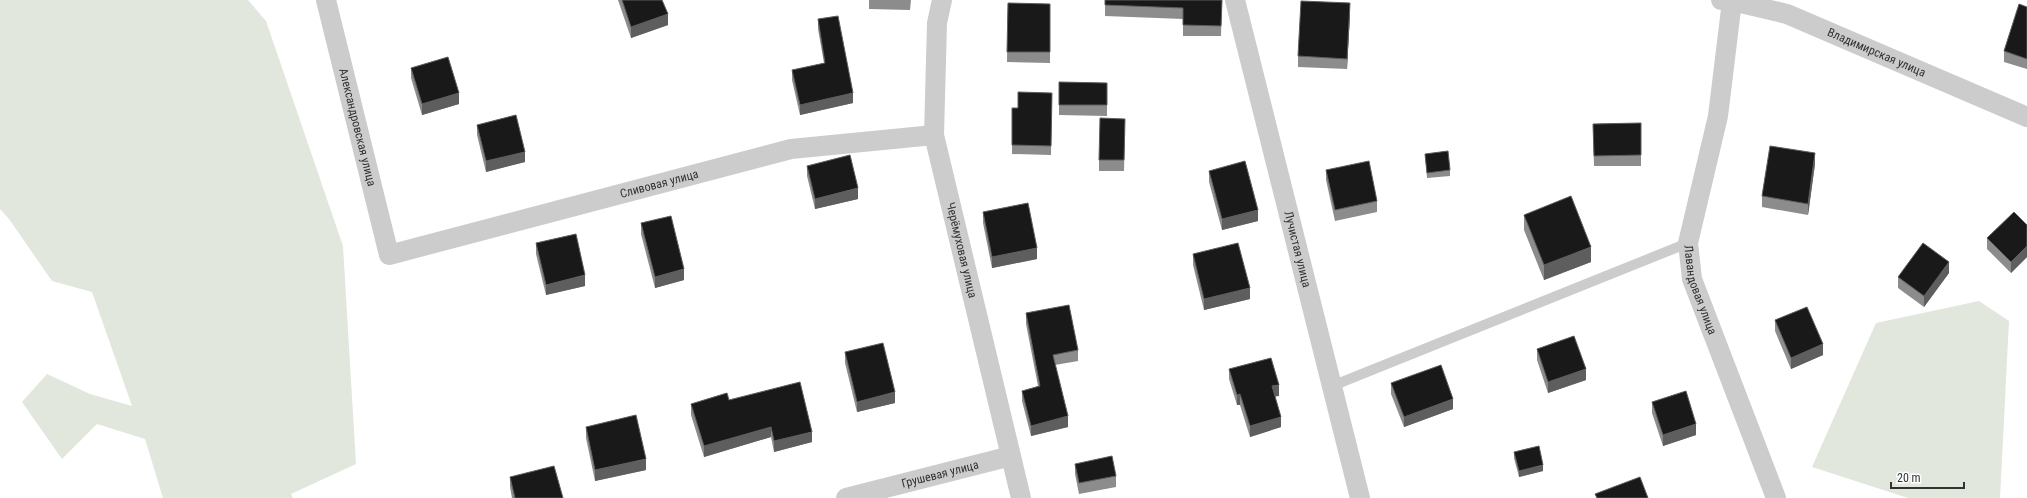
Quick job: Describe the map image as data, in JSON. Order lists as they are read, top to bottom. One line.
{"streets":{"street":["Владимирская улица","Александровская улица","Сливовая улица","Лучистая улица","Черёмуховая улица","Лавандовая улица","Грушевая улица"]},"crossings":[["Владимирская улица","Лавандовая улица"],["Александровская улица","Сливовая улица"],["Сливовая улица","Черёмуховая улица"],["Черёмуховая улица","Грушевая улица"]],"scale_bar":"20 m"}
